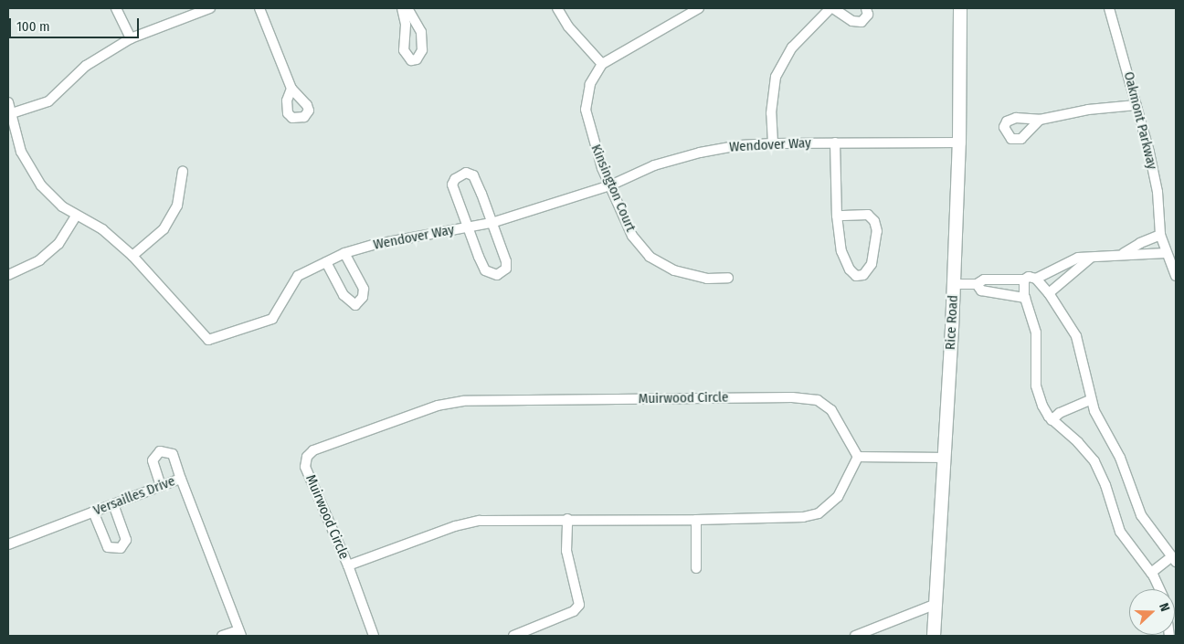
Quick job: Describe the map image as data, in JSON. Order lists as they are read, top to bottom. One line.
{"streets":{"street":["Oakmont Parkway","Wendover Way","Kinsington Court","Rice Road","Muirwood Circle","Versailles Drive"]},"crossings":[["Wendover Way","Kinsington Court"],["Wendover Way","Rice Road"]],"scale_bar":"100 m","north":"right"}
